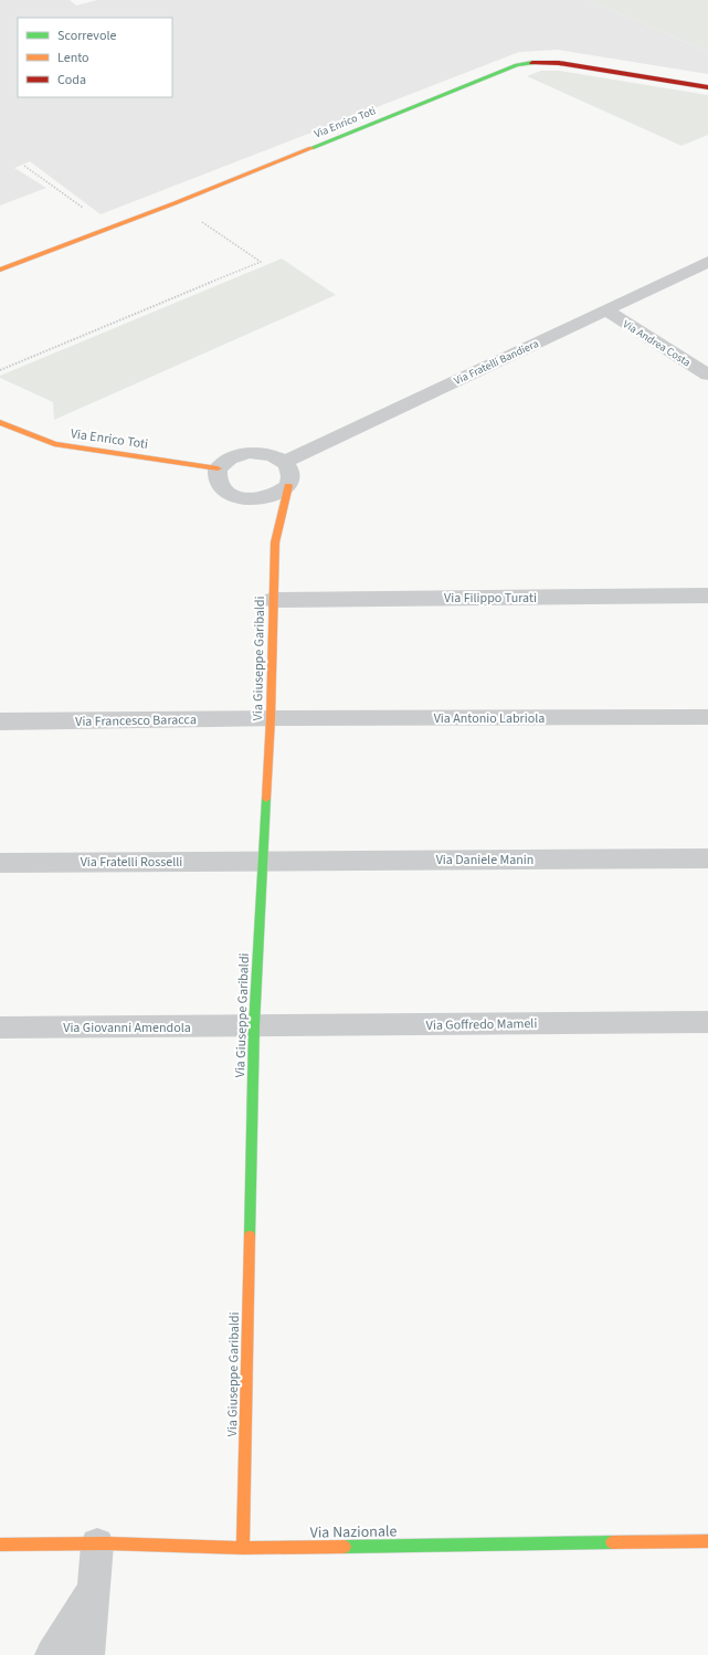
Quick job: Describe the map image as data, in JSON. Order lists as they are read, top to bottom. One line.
{"streets":{"street":["Via Enrico Toti","Via Andrea Costa","Via Fratelli Bandiera","Via Filippo Turati","Via Giuseppe Garibaldi","Via Antonio Labriola","Via Francesco Baracca","Via Daniele Manin","Via Fratelli Rosselli","Via Goffredo Mameli","Via Giovanni Amendola","Via Nazionale"]},"crossings":[["Via Enrico Toti","Via Fratelli Bandiera"],["Via Enrico Toti","Via Giuseppe Garibaldi"],["Via Andrea Costa","Via Fratelli Bandiera"],["Via Fratelli Bandiera","Via Giuseppe Garibaldi"],["Via Filippo Turati","Via Giuseppe Garibaldi"],["Via Giuseppe Garibaldi","Via Antonio Labriola"],["Via Giuseppe Garibaldi","Via Francesco Baracca"],["Via Giuseppe Garibaldi","Via Daniele Manin"],["Via Giuseppe Garibaldi","Via Fratelli Rosselli"],["Via Giuseppe Garibaldi","Via Goffredo Mameli"],["Via Giuseppe Garibaldi","Via Giovanni Amendola"],["Via Giuseppe Garibaldi","Via Nazionale"],["Via Antonio Labriola","Via Francesco Baracca"],["Via Daniele Manin","Via Fratelli Rosselli"],["Via Goffredo Mameli","Via Giovanni Amendola"]],"legend":["Scorrevole","Lento","Coda"]}
